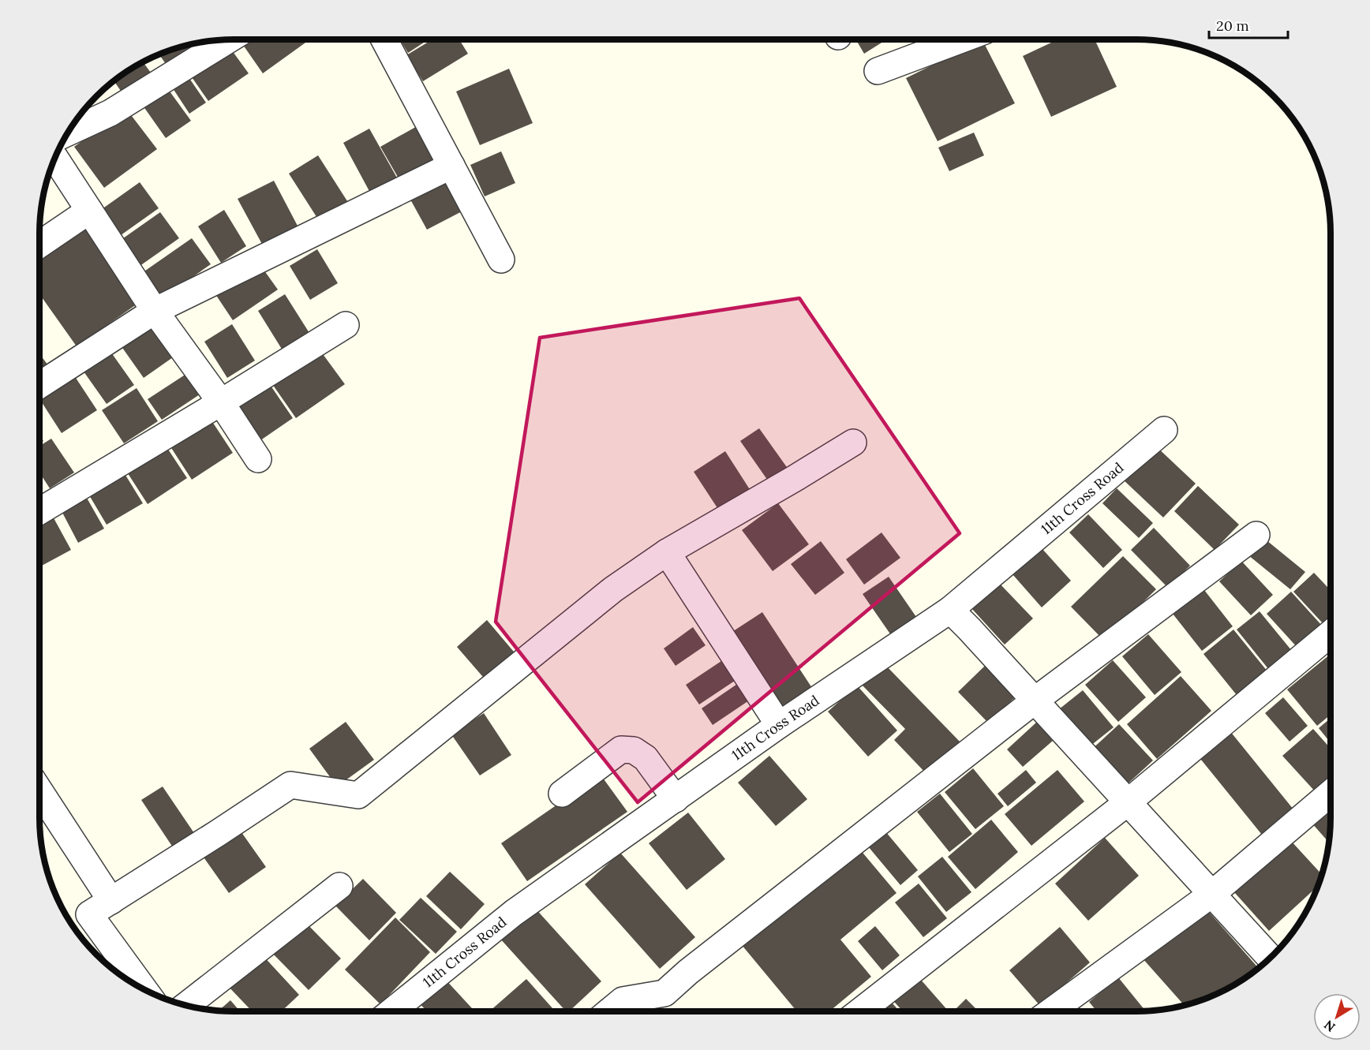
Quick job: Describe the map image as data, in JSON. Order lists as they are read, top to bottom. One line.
{"streets":{"street":["11th Cross Road"]},"scale_bar":"20 m","north":"bottom left"}
